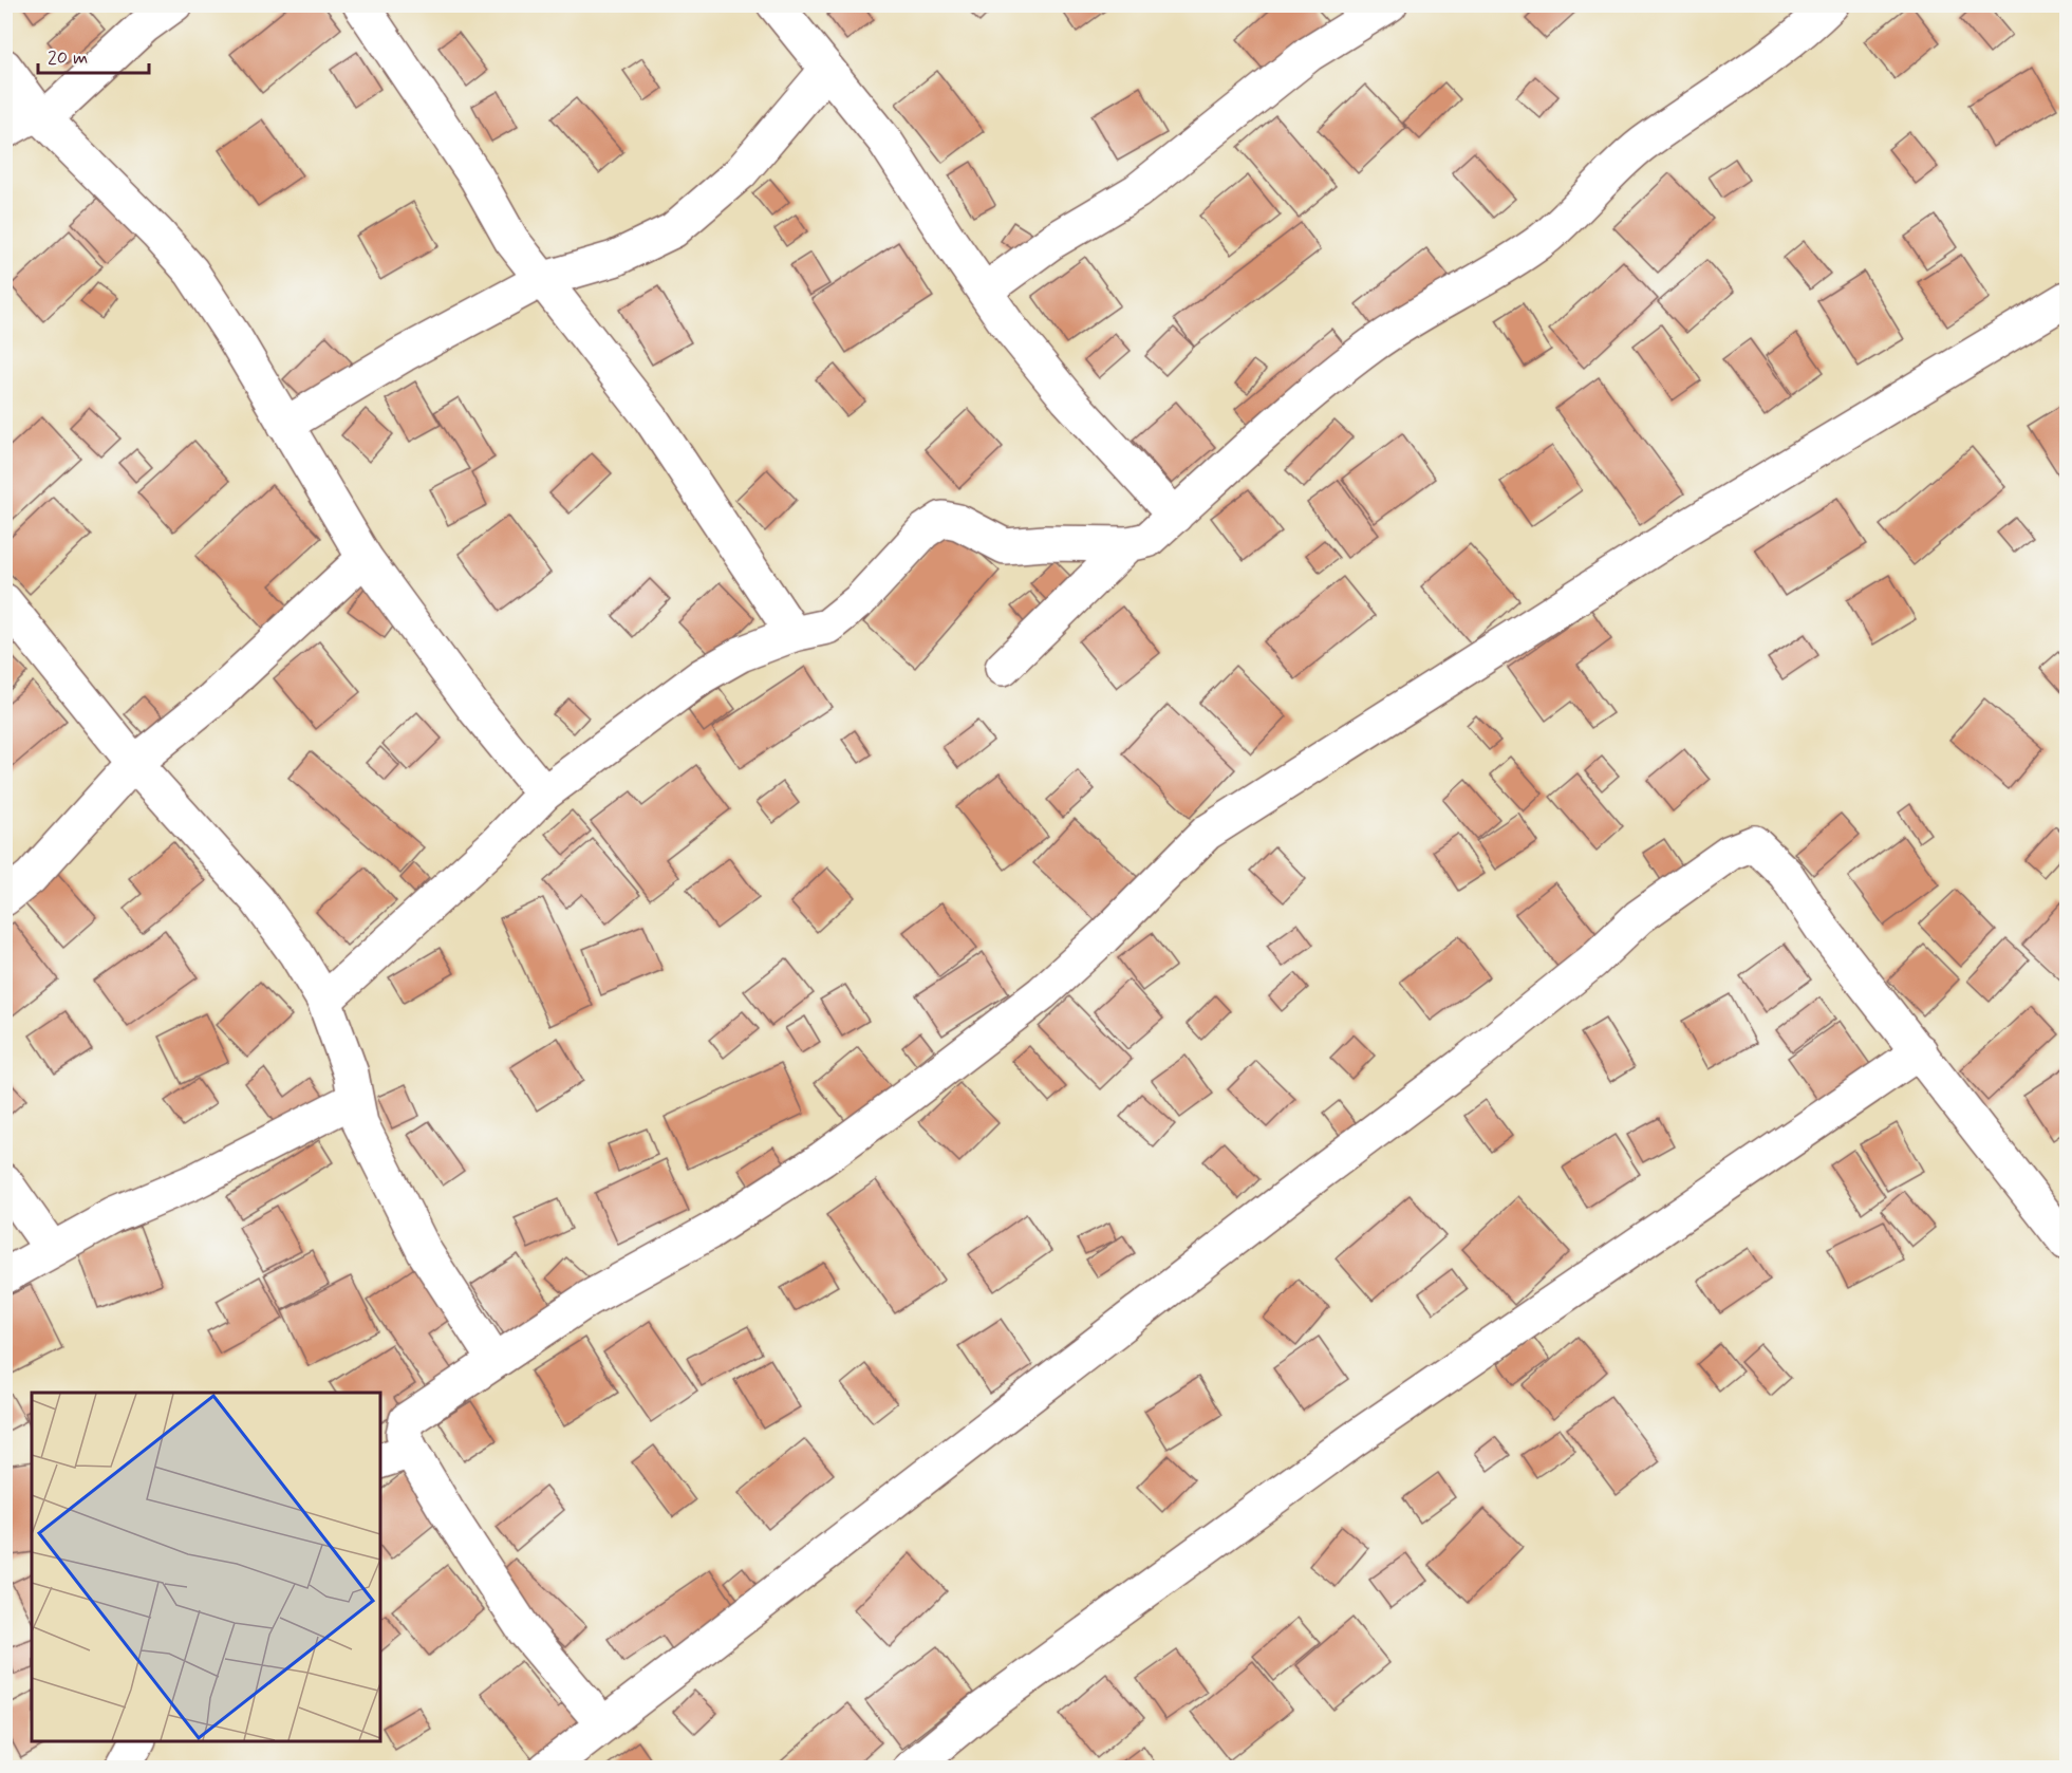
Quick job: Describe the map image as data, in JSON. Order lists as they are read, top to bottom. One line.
{"scale_bar":"20 m"}
